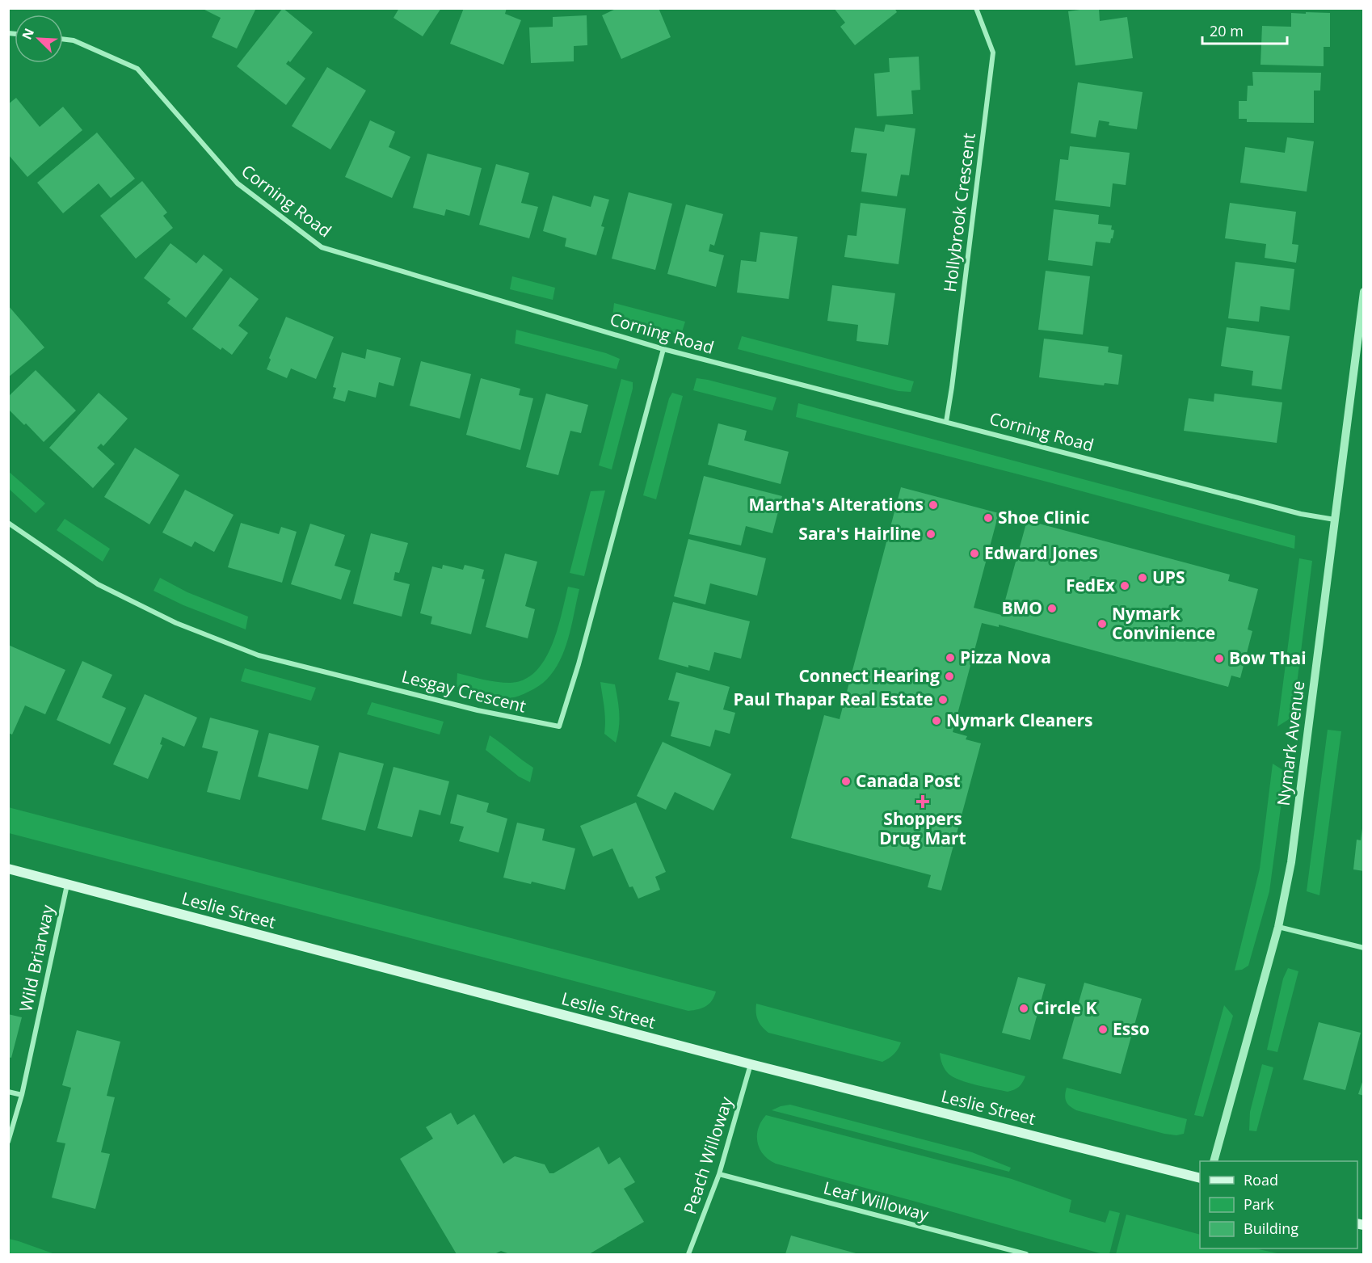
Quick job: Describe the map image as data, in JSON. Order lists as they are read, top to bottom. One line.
{"streets":{"main road":["Leslie Street"],"street":["Corning Road","Hollybrook Crescent","Lesgay Crescent","Nymark Avenue","Wild Briarway","Peach Willoway","Leaf Willoway"]},"crossings":[["Corning Road","Hollybrook Crescent"],["Corning Road","Lesgay Crescent"],["Corning Road","Nymark Avenue"],["Leslie Street","Wild Briarway"],["Leslie Street","Peach Willoway"],["Peach Willoway","Leaf Willoway"]],"places":{"other":["Martha's Alterations","Shoe Clinic","Sara's Hairline","Edward Jones","UPS","FedEx","BMO","Nymark Convinience","Pizza Nova","Bow Thai","Connect Hearing","Paul Thapar Real Estate","Nymark Cleaners","Canada Post","Circle K","Esso"],"health":["Shoppers Drug Mart"]},"legend":["Road","Park","Building"],"scale_bar":"20 m","north":"top left"}
